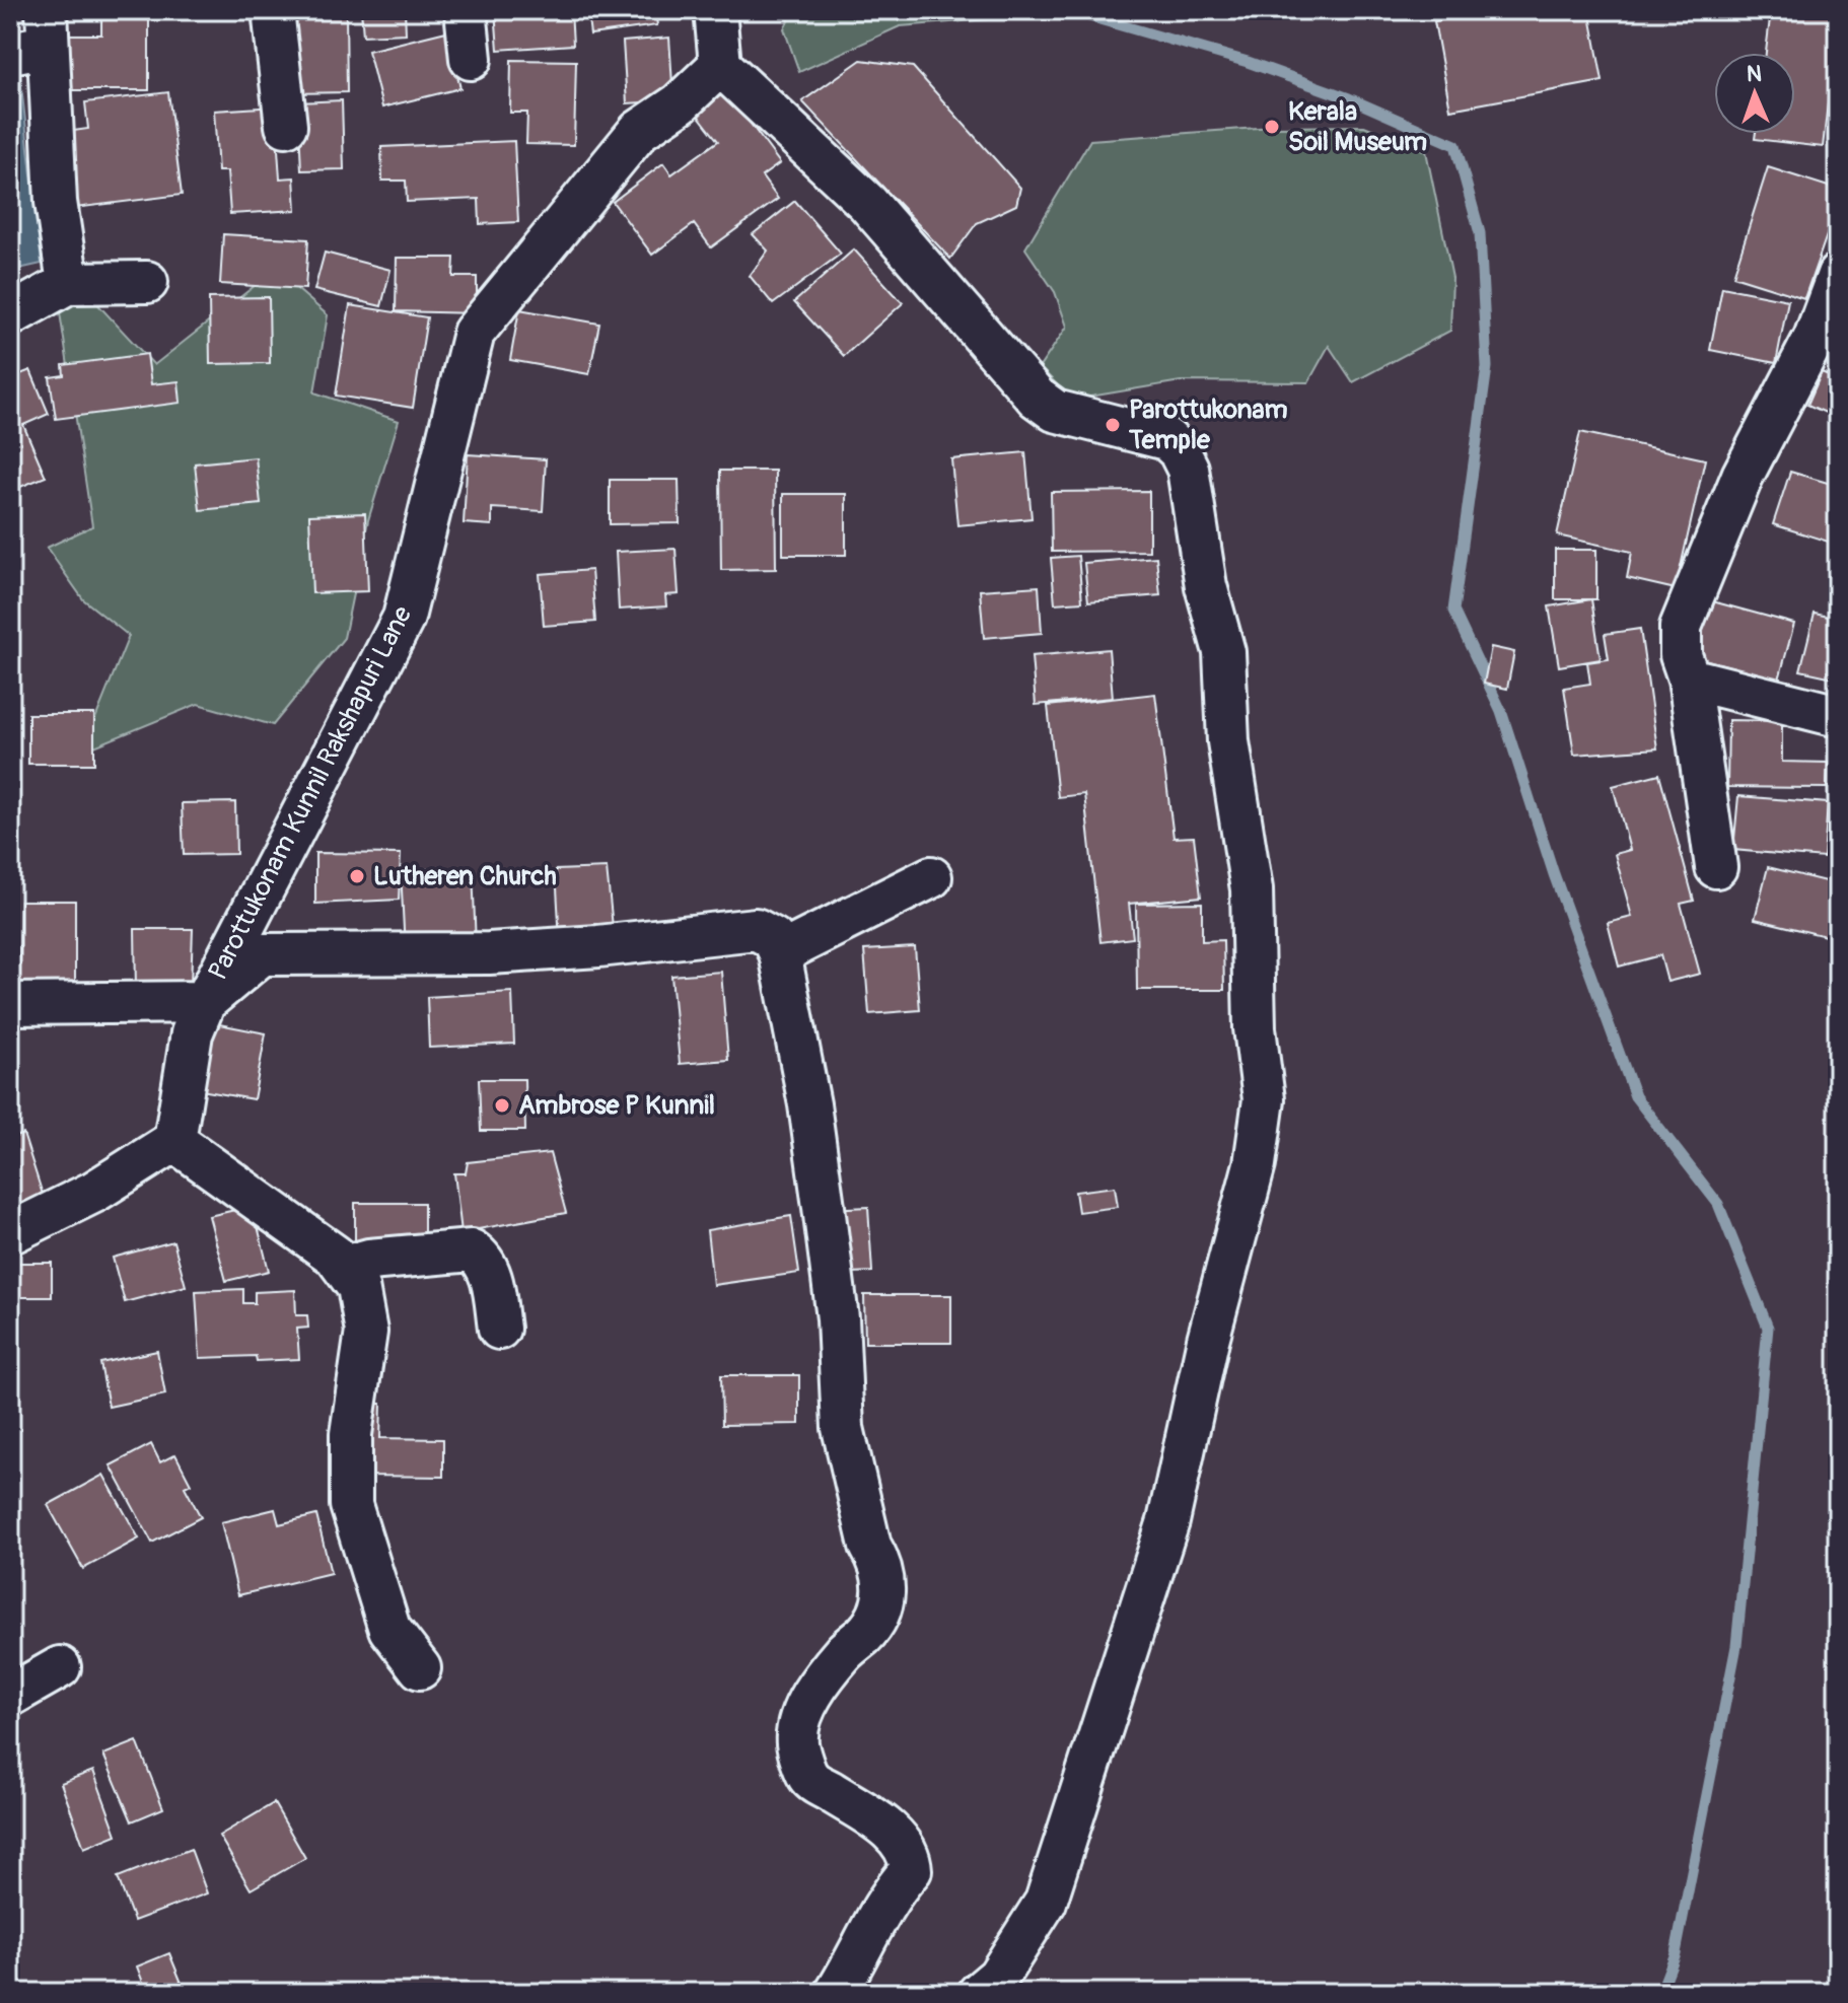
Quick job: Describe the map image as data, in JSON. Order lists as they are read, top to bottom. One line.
{"streets":{"street":["Parottukonam Kunnil Rakshapuri Lane"]},"places":["Kerala Soil Museum","Parottukonam Temple","Lutheren Church","Ambrose P Kunnil"],"north":"top"}
